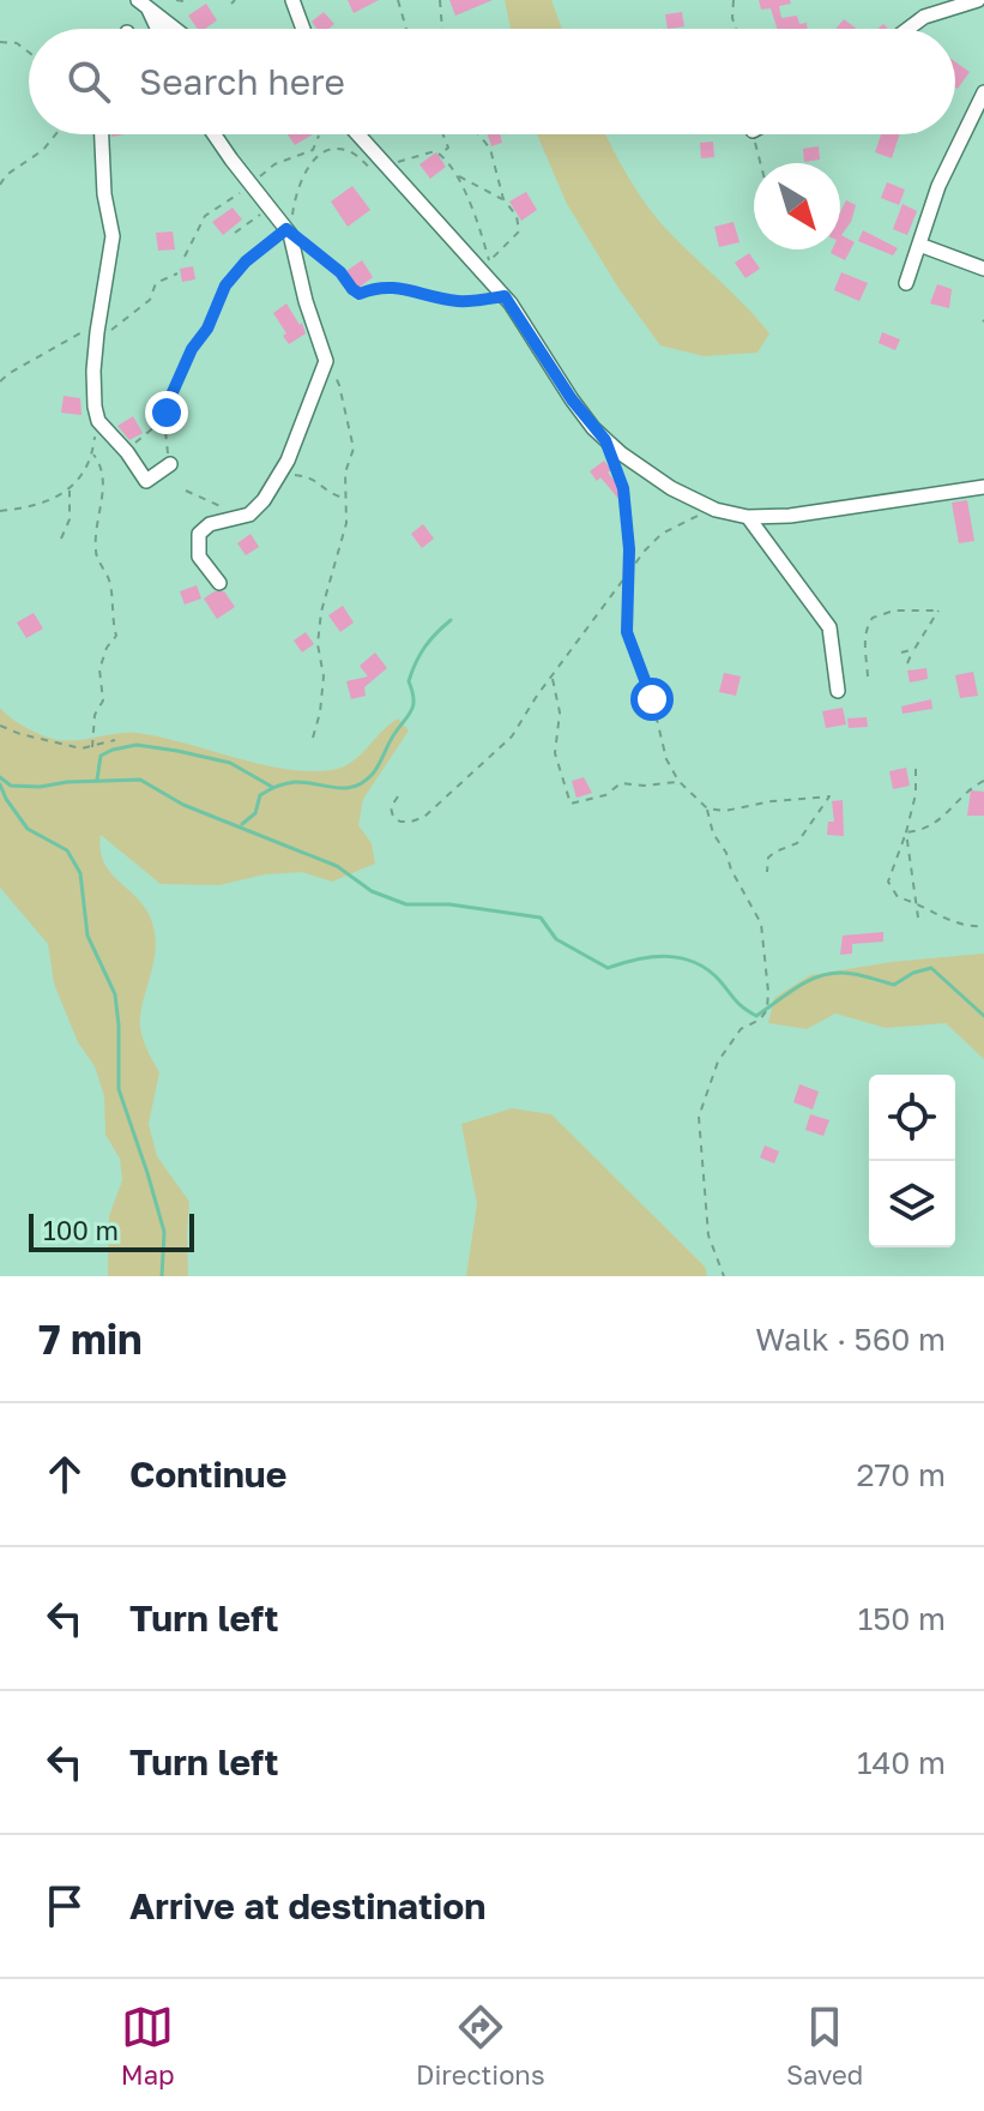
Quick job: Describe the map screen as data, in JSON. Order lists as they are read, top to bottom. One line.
{"scale_bar":"100 m","north":"bottom right","page":{"search":"Search here","scale":"100 m","heading":["7 min","Walk · 560 m"],"list":[["Continue","270 m"],["Turn left","150 m"],["Turn left","140 m"],"Arrive at destination"],"nav":["Map","Directions","Saved"]}}
